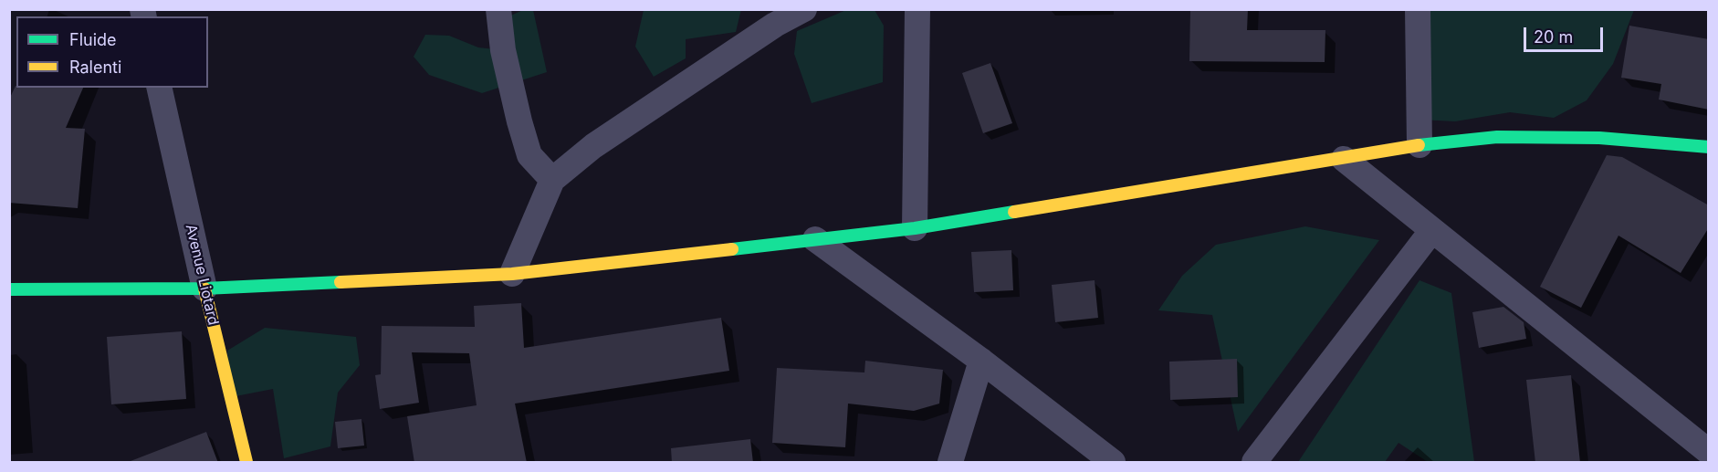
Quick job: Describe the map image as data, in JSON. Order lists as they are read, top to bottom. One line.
{"streets":{"street":["Avenue Liotard"]},"legend":["Fluide","Ralenti"],"scale_bar":"20 m"}
